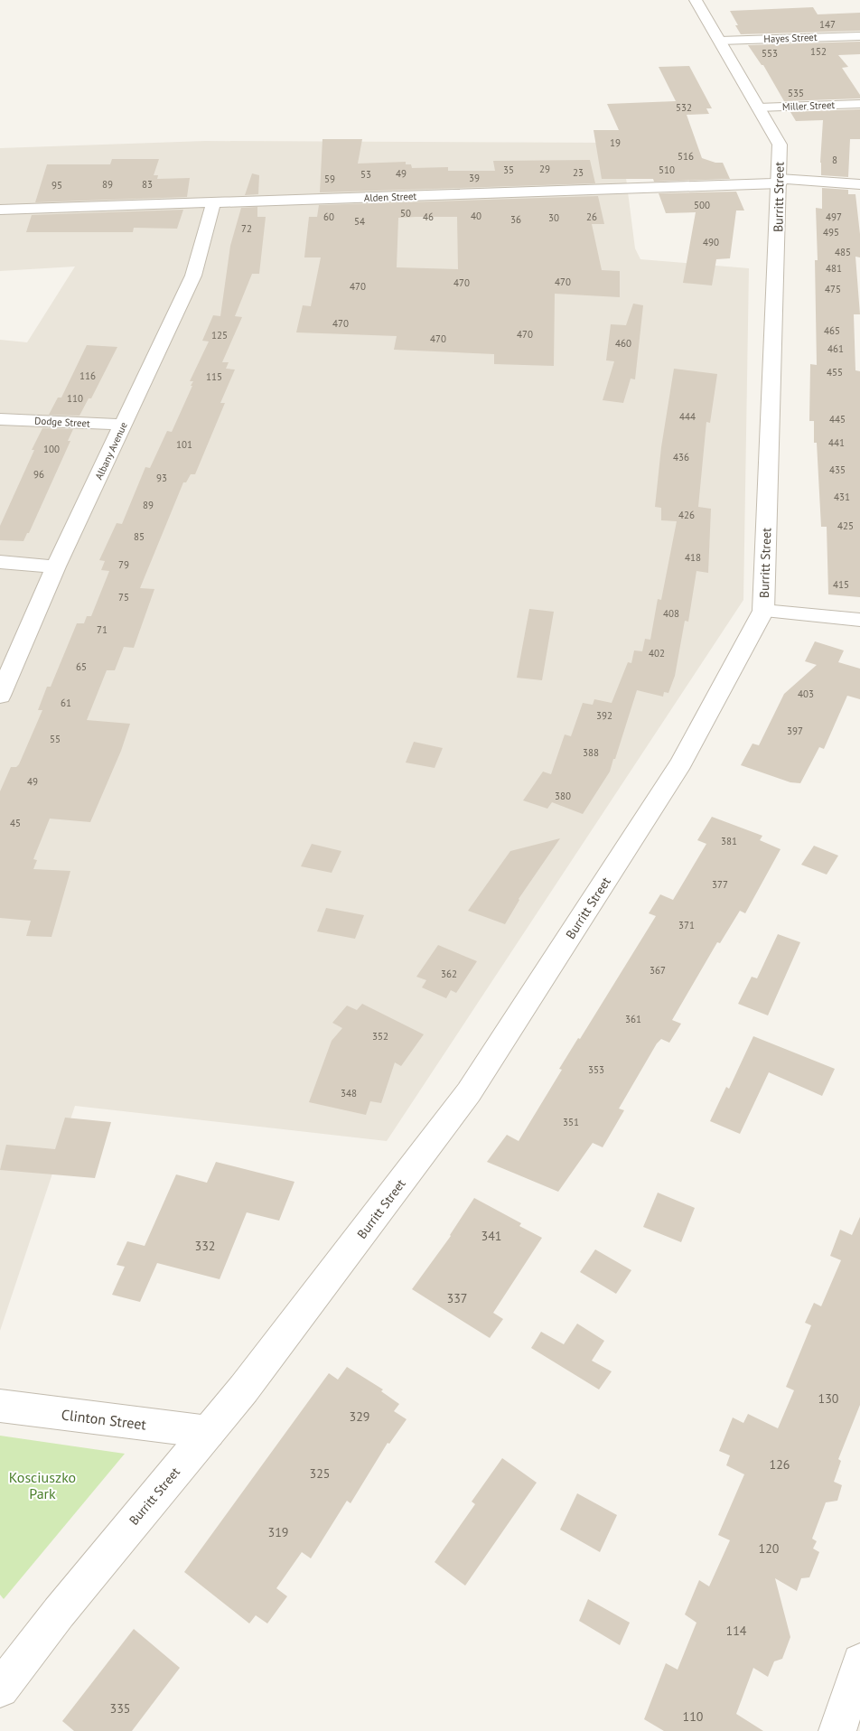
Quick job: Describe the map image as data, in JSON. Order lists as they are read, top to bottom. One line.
{"streets":{"street":["Hayes Street","Miller Street","Alden Street","Burritt Street","Dodge Street","Albany Avenue","Clinton Street"]},"crossings":[["Hayes Street","Burritt Street"],["Miller Street","Burritt Street"],["Alden Street","Burritt Street"],["Alden Street","Albany Avenue"],["Burritt Street","Clinton Street"],["Dodge Street","Albany Avenue"]],"parks":["Kosciuszko Park"],"house_numbers":["147","152","553","535","532","19","516","8","29","35","510","23","49","53","39","59","89","83","95","500","50","40","60","46","26","497","30","36","54","72","495","490","485","481","470","470","470","475","470","465","470","125","470","460","461","455","116","115","110","444","445","441","101","100","436","435","96","93","431","89","426","425","85","418","79","415","75","408","71","402","65","403","61","392","397","55","388","49","380","45","381","377","371","367","362","361","352","353","348","351","341","332","337","130","329","126","325","319","120","114","335","110"]}
